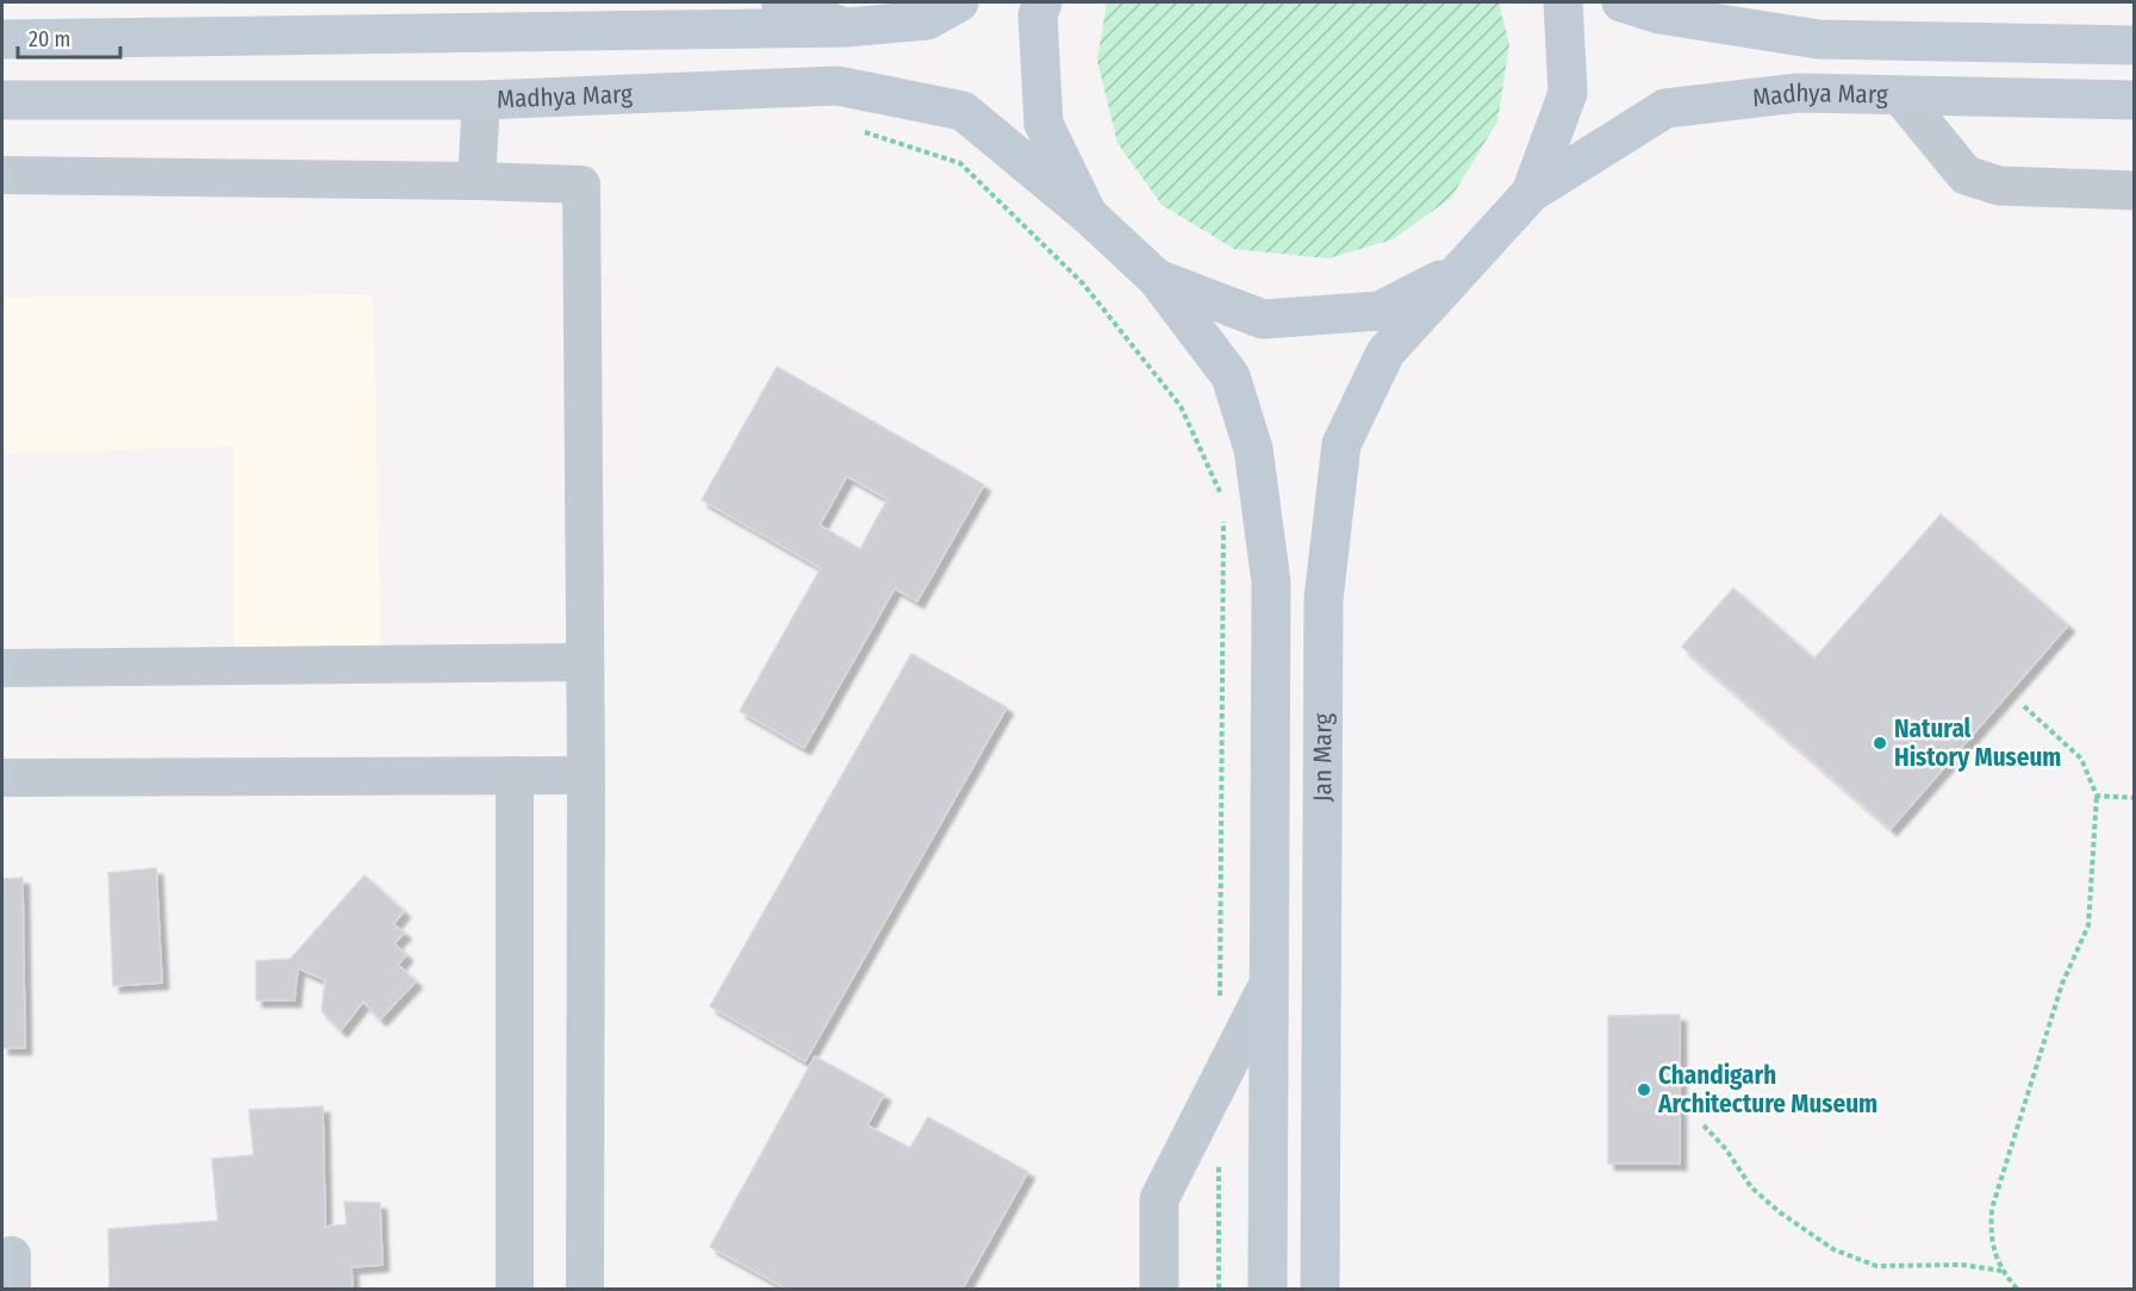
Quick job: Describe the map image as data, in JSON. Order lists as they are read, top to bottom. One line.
{"streets":{"main road":["Madhya Marg","Jan Marg"]},"crossings":[["Madhya Marg","Jan Marg"]],"places":["Natural History Museum","Chandigarh Architecture Museum"],"scale_bar":"20 m"}
